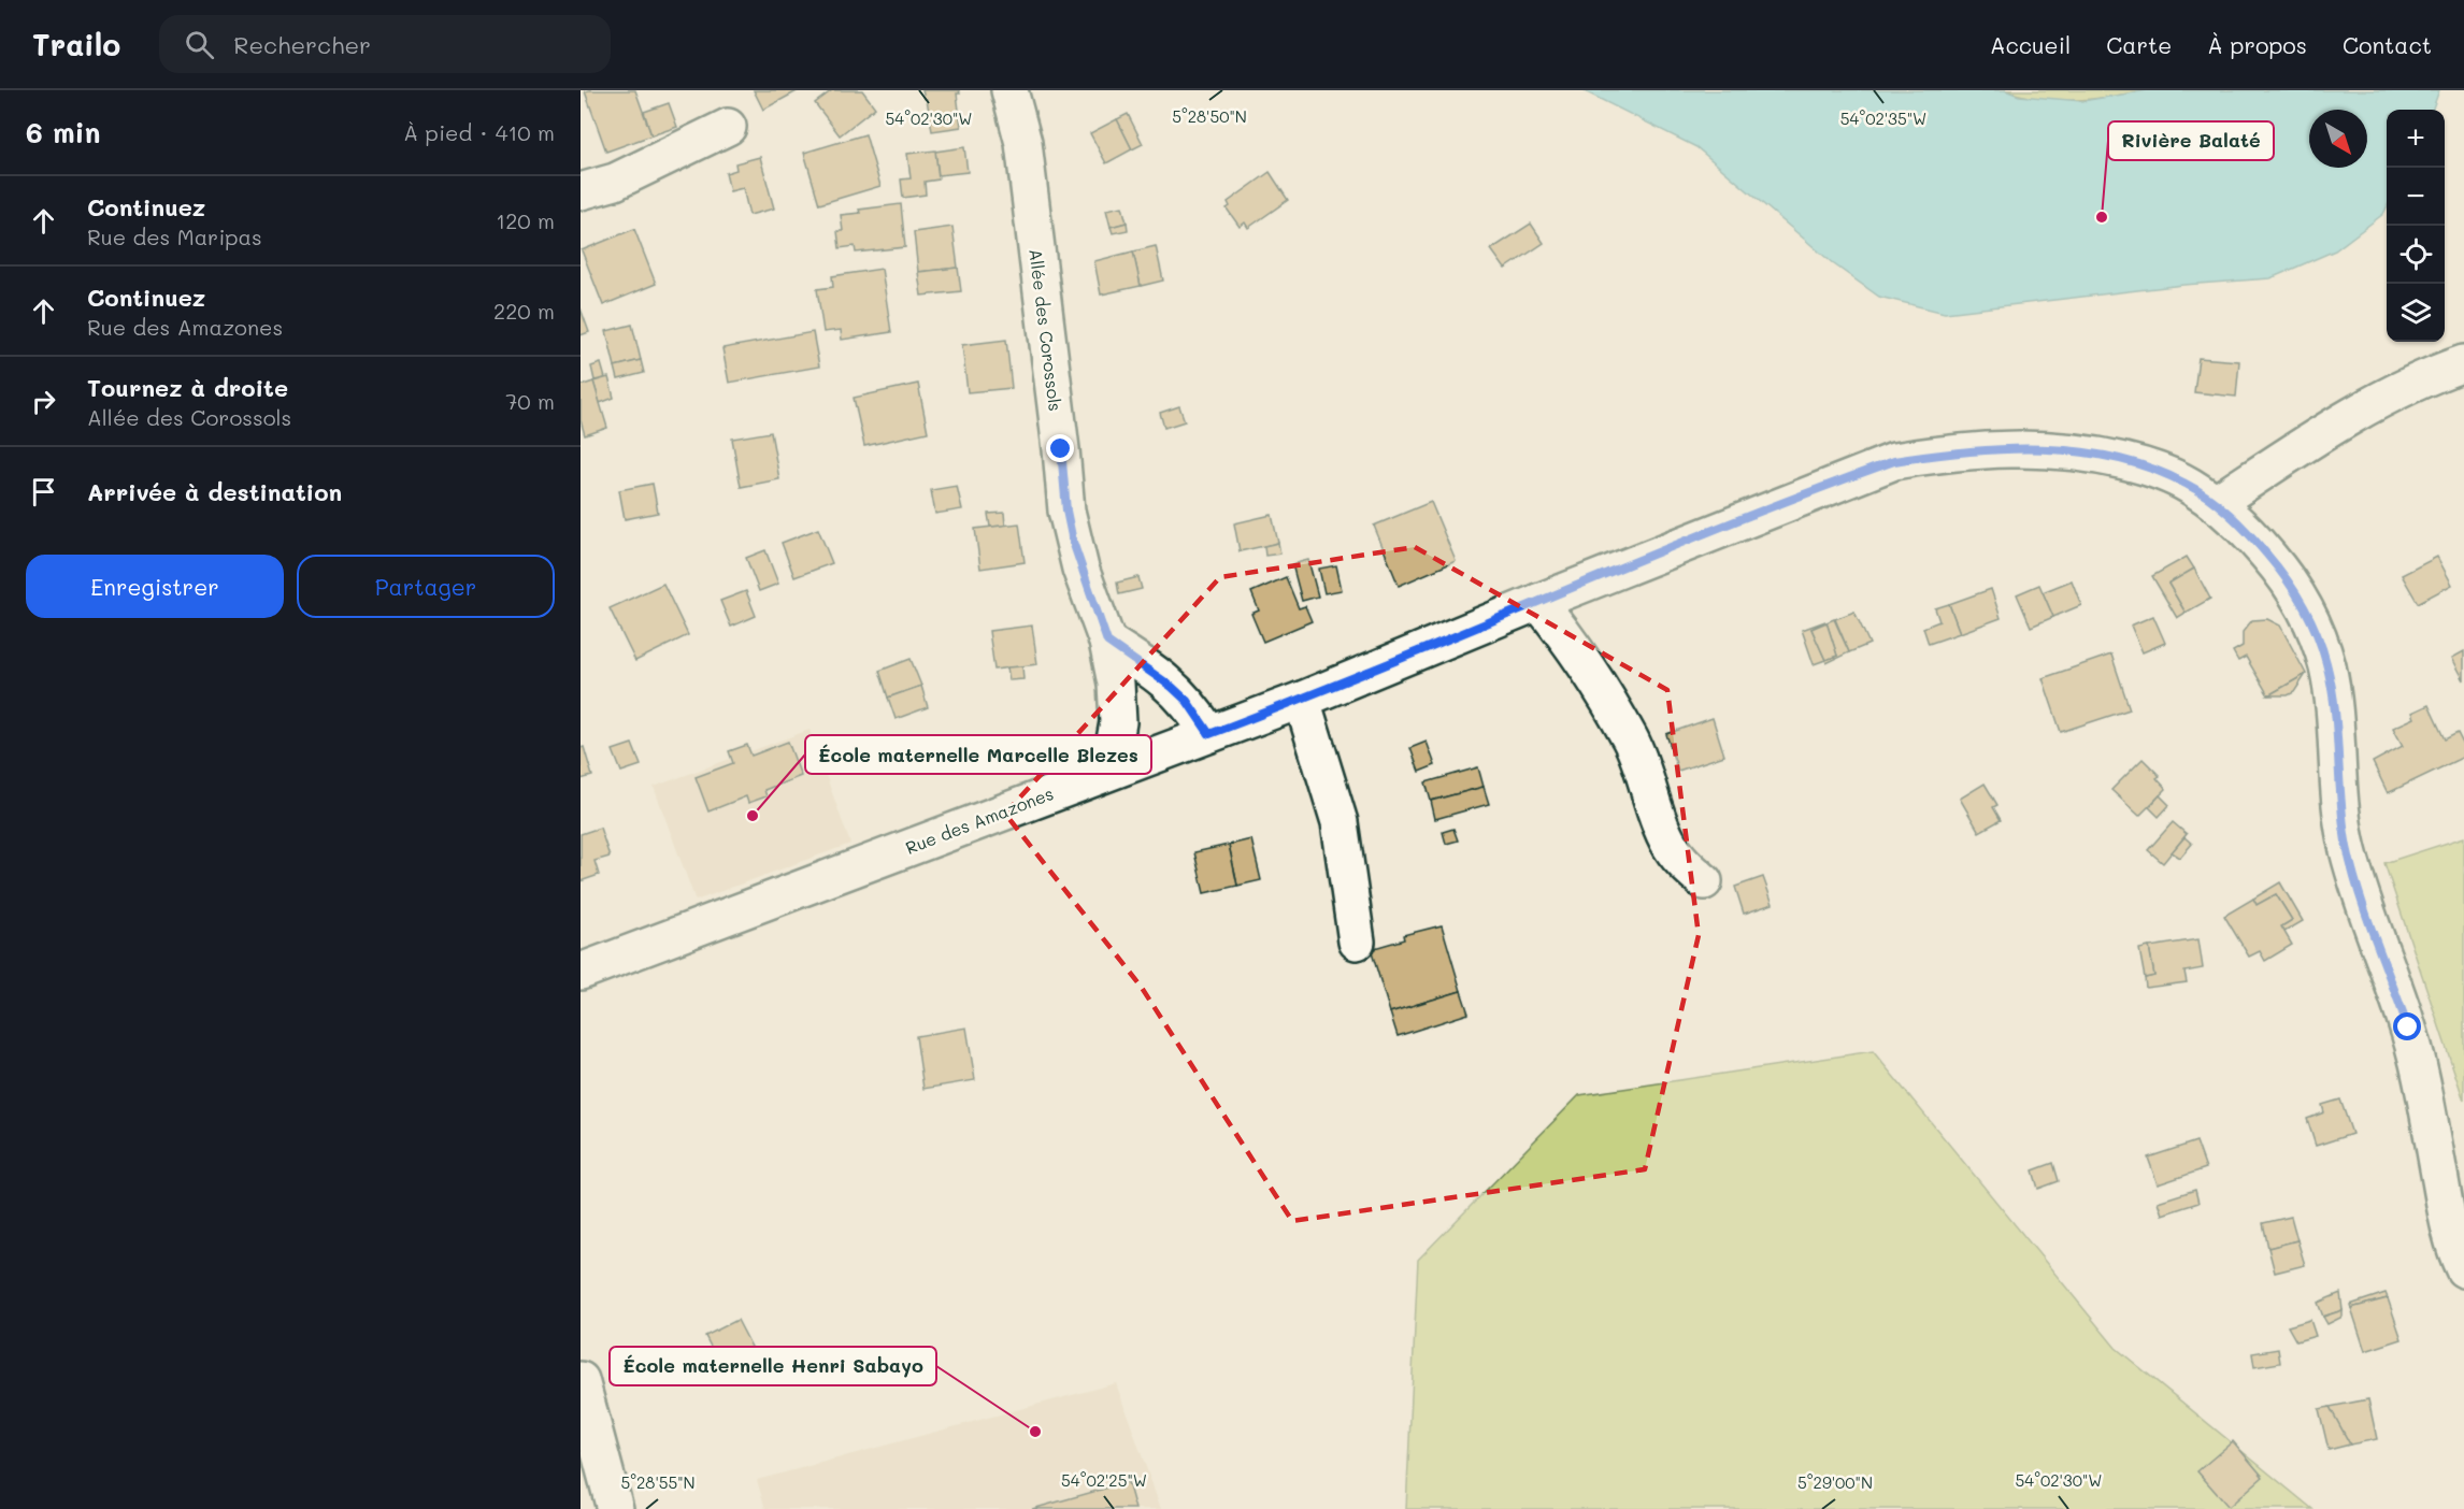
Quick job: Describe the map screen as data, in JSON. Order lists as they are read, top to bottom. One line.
{"streets":{"street":["Allée des Corossols","Rue des Amazones"]},"crossings":[["Allée des Corossols","Rue des Amazones"]],"places":["Rivière Balaté","École maternelle Marcelle Blezes","École maternelle Henri Sabayo"],"north":"bottom right","page":{"header":"Trailo","search":"Rechercher","nav":["Accueil","Carte","À propos","Contact"],"heading":["6 min","À pied · 410 m"],"map_buttons":["+","−"],"list":[["Continuez","Rue des Maripas","120 m"],["Continuez","Rue des Amazones","220 m"],["Tournez à droite","Allée des Corossols","70 m"],"Arrivée à destination"],"buttons":["Enregistrer","Partager"]},"coordinates":["5°28'50\"N","54°02'35\"W","54°02'30\"W","54°02'25\"W","5°28'55\"N","5°29'00\"N"]}
